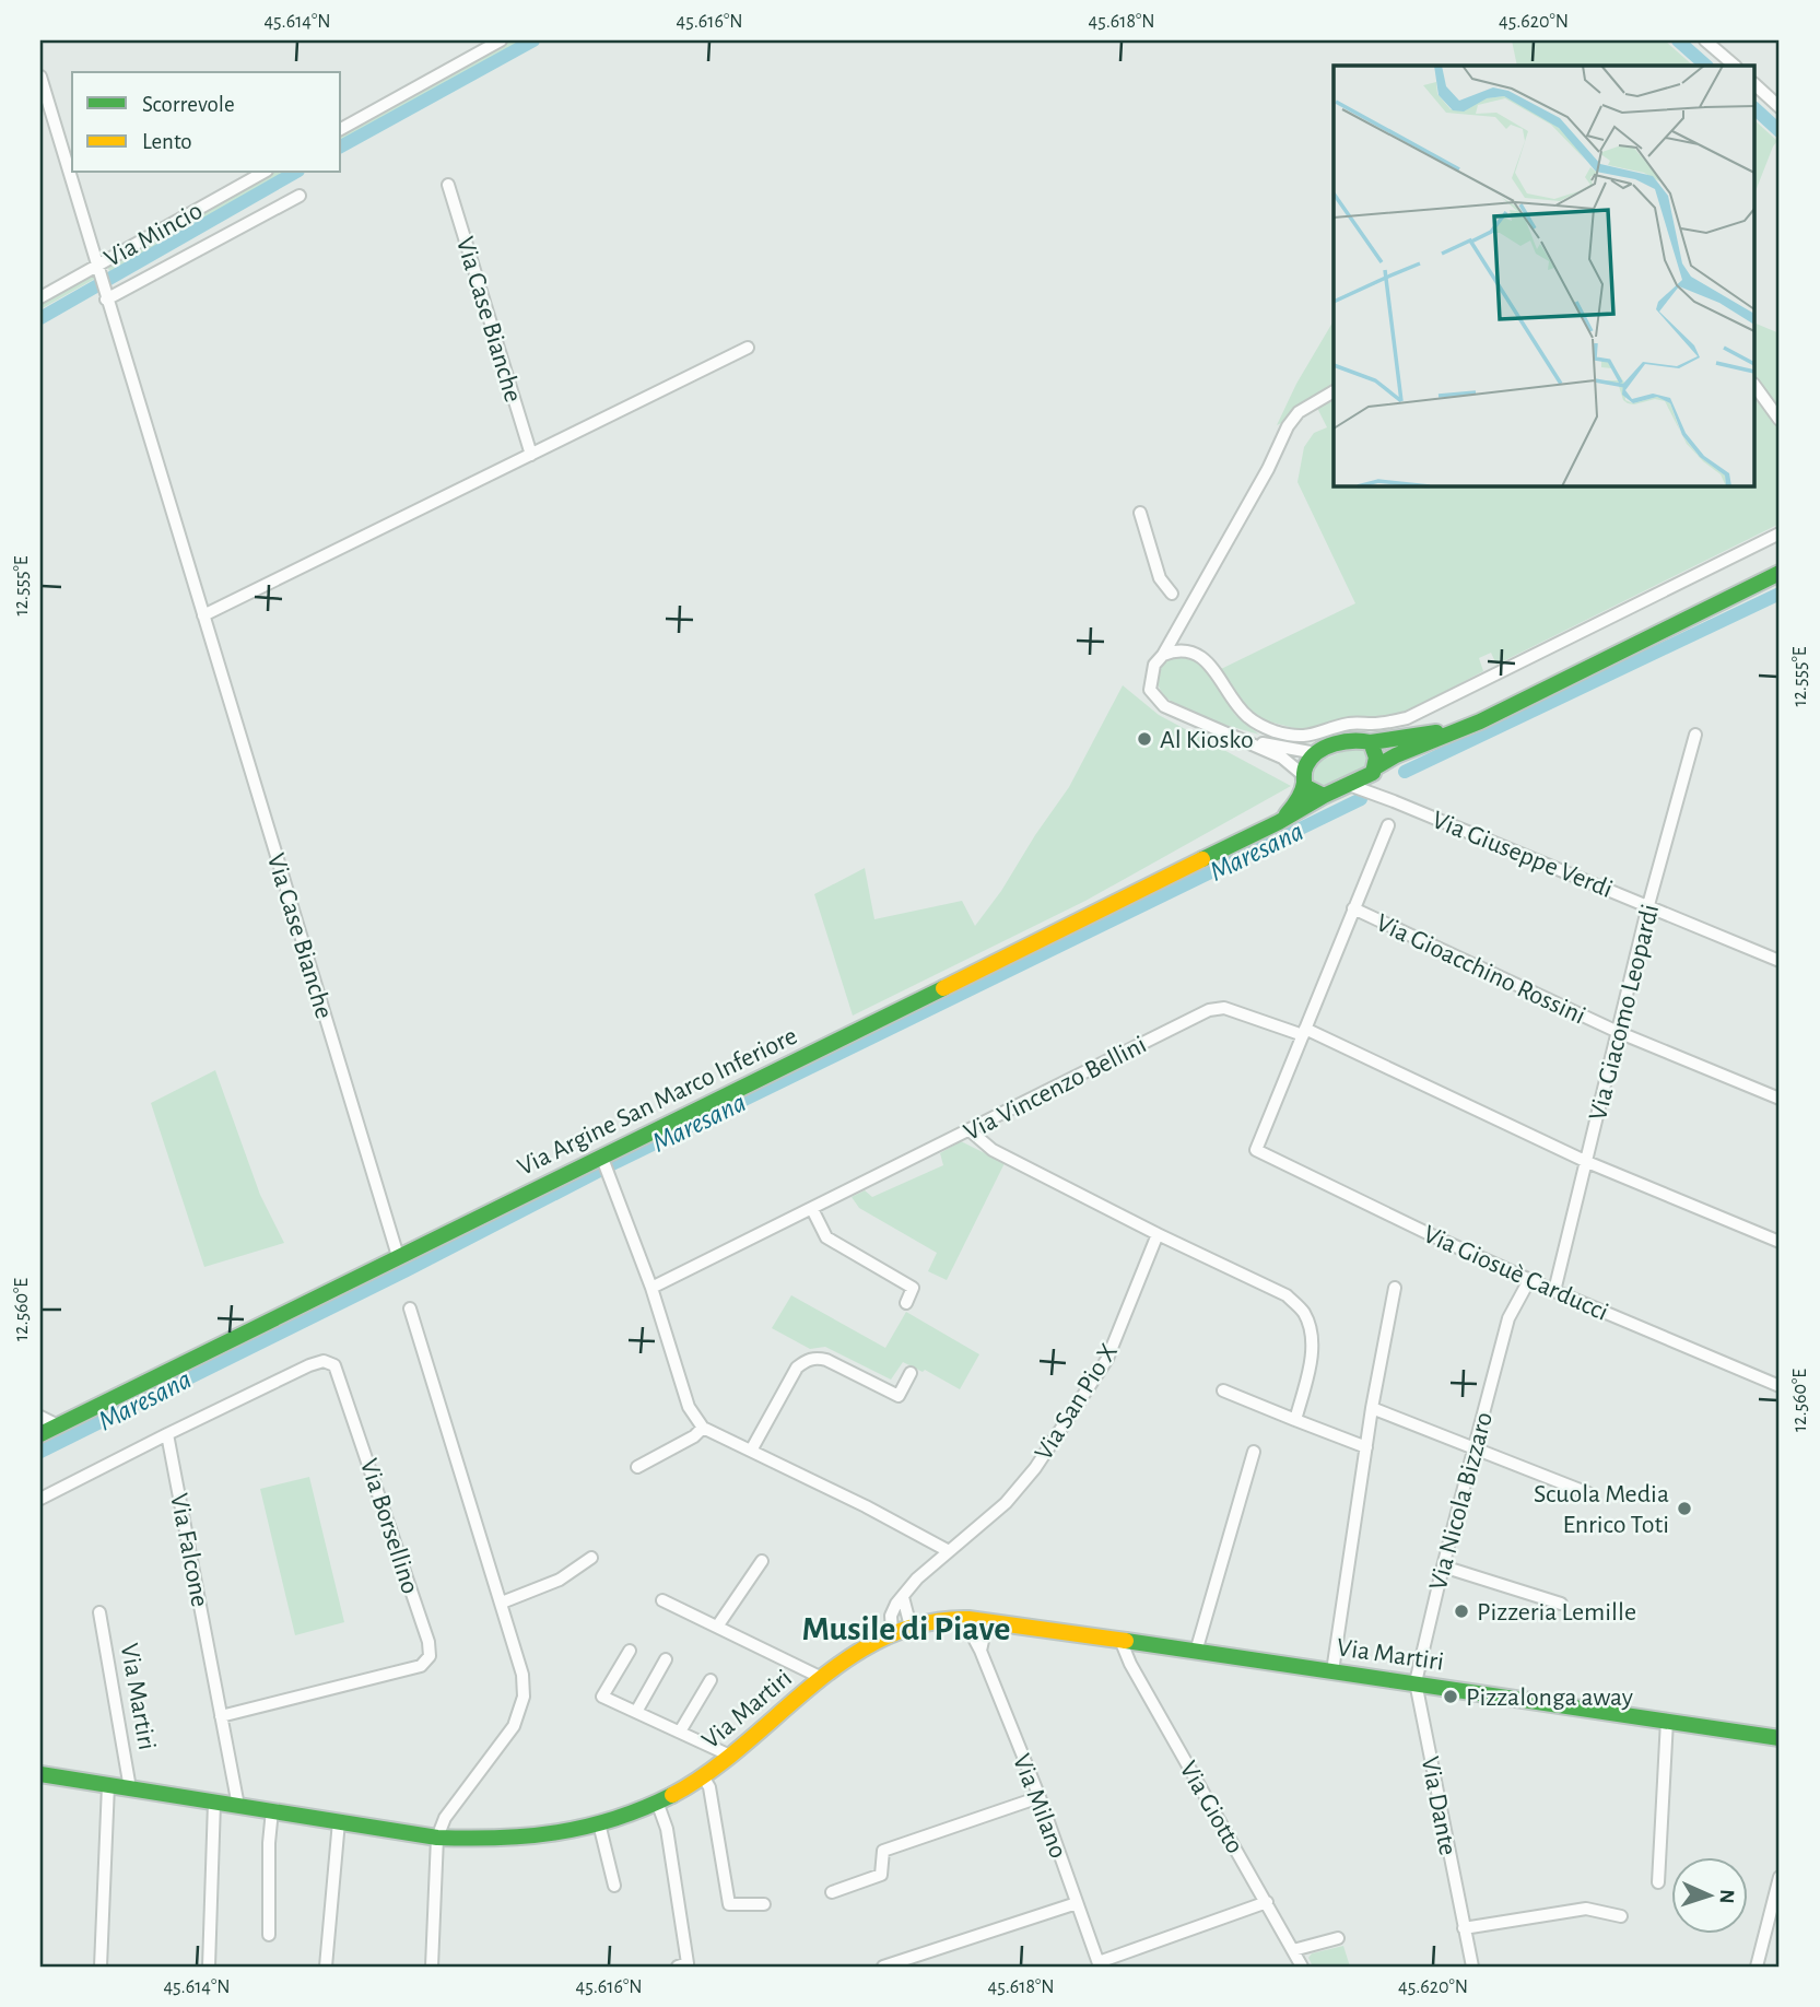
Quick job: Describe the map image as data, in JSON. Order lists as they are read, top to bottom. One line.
{"streets":{"street":["Via Mincio","Via Case Bianche","Via Giuseppe Verdi","Via Gioacchino Rossini","Via Giacomo Leopardi","Via Vincenzo Bellini","Via Argine San Marco Inferiore","Via Giosuè Carducci","Via San Pio X","Via Nicola Bizzaro","Via Borsellino","Via Falcone","Via Martiri","Via Milano","Via Dante","Via Giotto"]},"crossings":[["Via Mincio","Via Case Bianche"],["Via Case Bianche","Via Argine San Marco Inferiore"],["Via Giuseppe Verdi","Via Giacomo Leopardi"],["Via Giuseppe Verdi","Via Argine San Marco Inferiore"],["Via Gioacchino Rossini","Via Giacomo Leopardi"],["Via Giacomo Leopardi","Via Vincenzo Bellini"],["Via Giacomo Leopardi","Via Giosuè Carducci"],["Via Vincenzo Bellini","Via Giosuè Carducci"],["Via Giosuè Carducci","Via Nicola Bizzaro"],["Via San Pio X","Via Martiri"],["Via Nicola Bizzaro","Via Martiri"],["Via Nicola Bizzaro","Via Dante"],["Via Borsellino","Via Falcone"],["Via Falcone","Via Martiri"],["Via Martiri","Via Milano"],["Via Martiri","Via Dante"],["Via Martiri","Via Giotto"],["Via Milano","Via Giotto"]],"districts":["Musile di Piave"],"water":["Maresana"],"places":["Al Kiosko","Scuola Media Enrico Toti","Pizzeria Lemille","Pizzalonga away"],"legend":["Scorrevole","Lento"],"north":"right","coordinates":["45.614°N","45.616°N","45.618°N","45.620°N","12.555°E","12.560°E"]}
